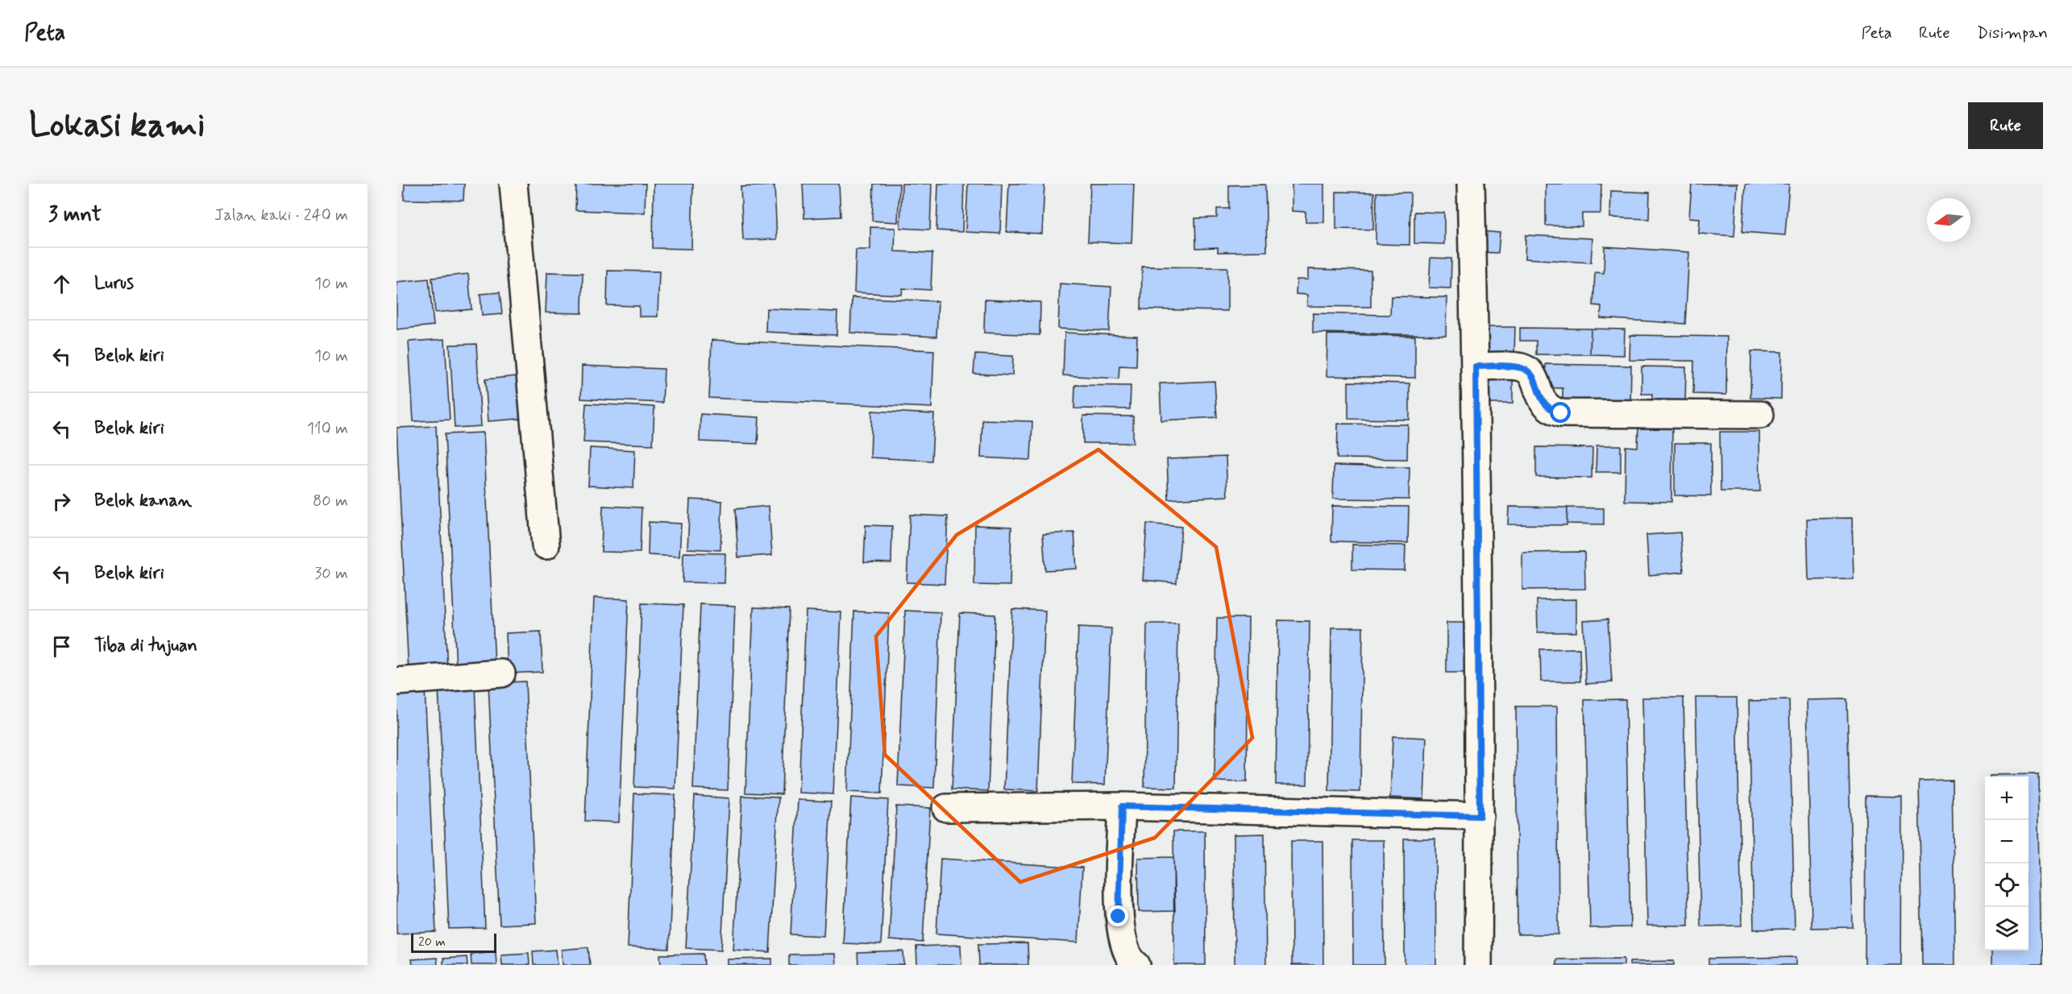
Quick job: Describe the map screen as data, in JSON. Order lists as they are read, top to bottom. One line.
{"scale_bar":"20 m","north":"left","page":{"header":"Peta","nav":["Peta","Rute","Disimpan"],"buttons":"Rute","title":"Lokasi kami","heading":["3 mnt","Jalan kaki · 240 m"],"list":[["Lurus","10 m"],["Belok kiri","10 m"],["Belok kiri","110 m"],["Belok kanan","80 m"],["Belok kiri","30 m"],"Tiba di tujuan"],"map_buttons":["+","−"],"scale":"20 m"}}
